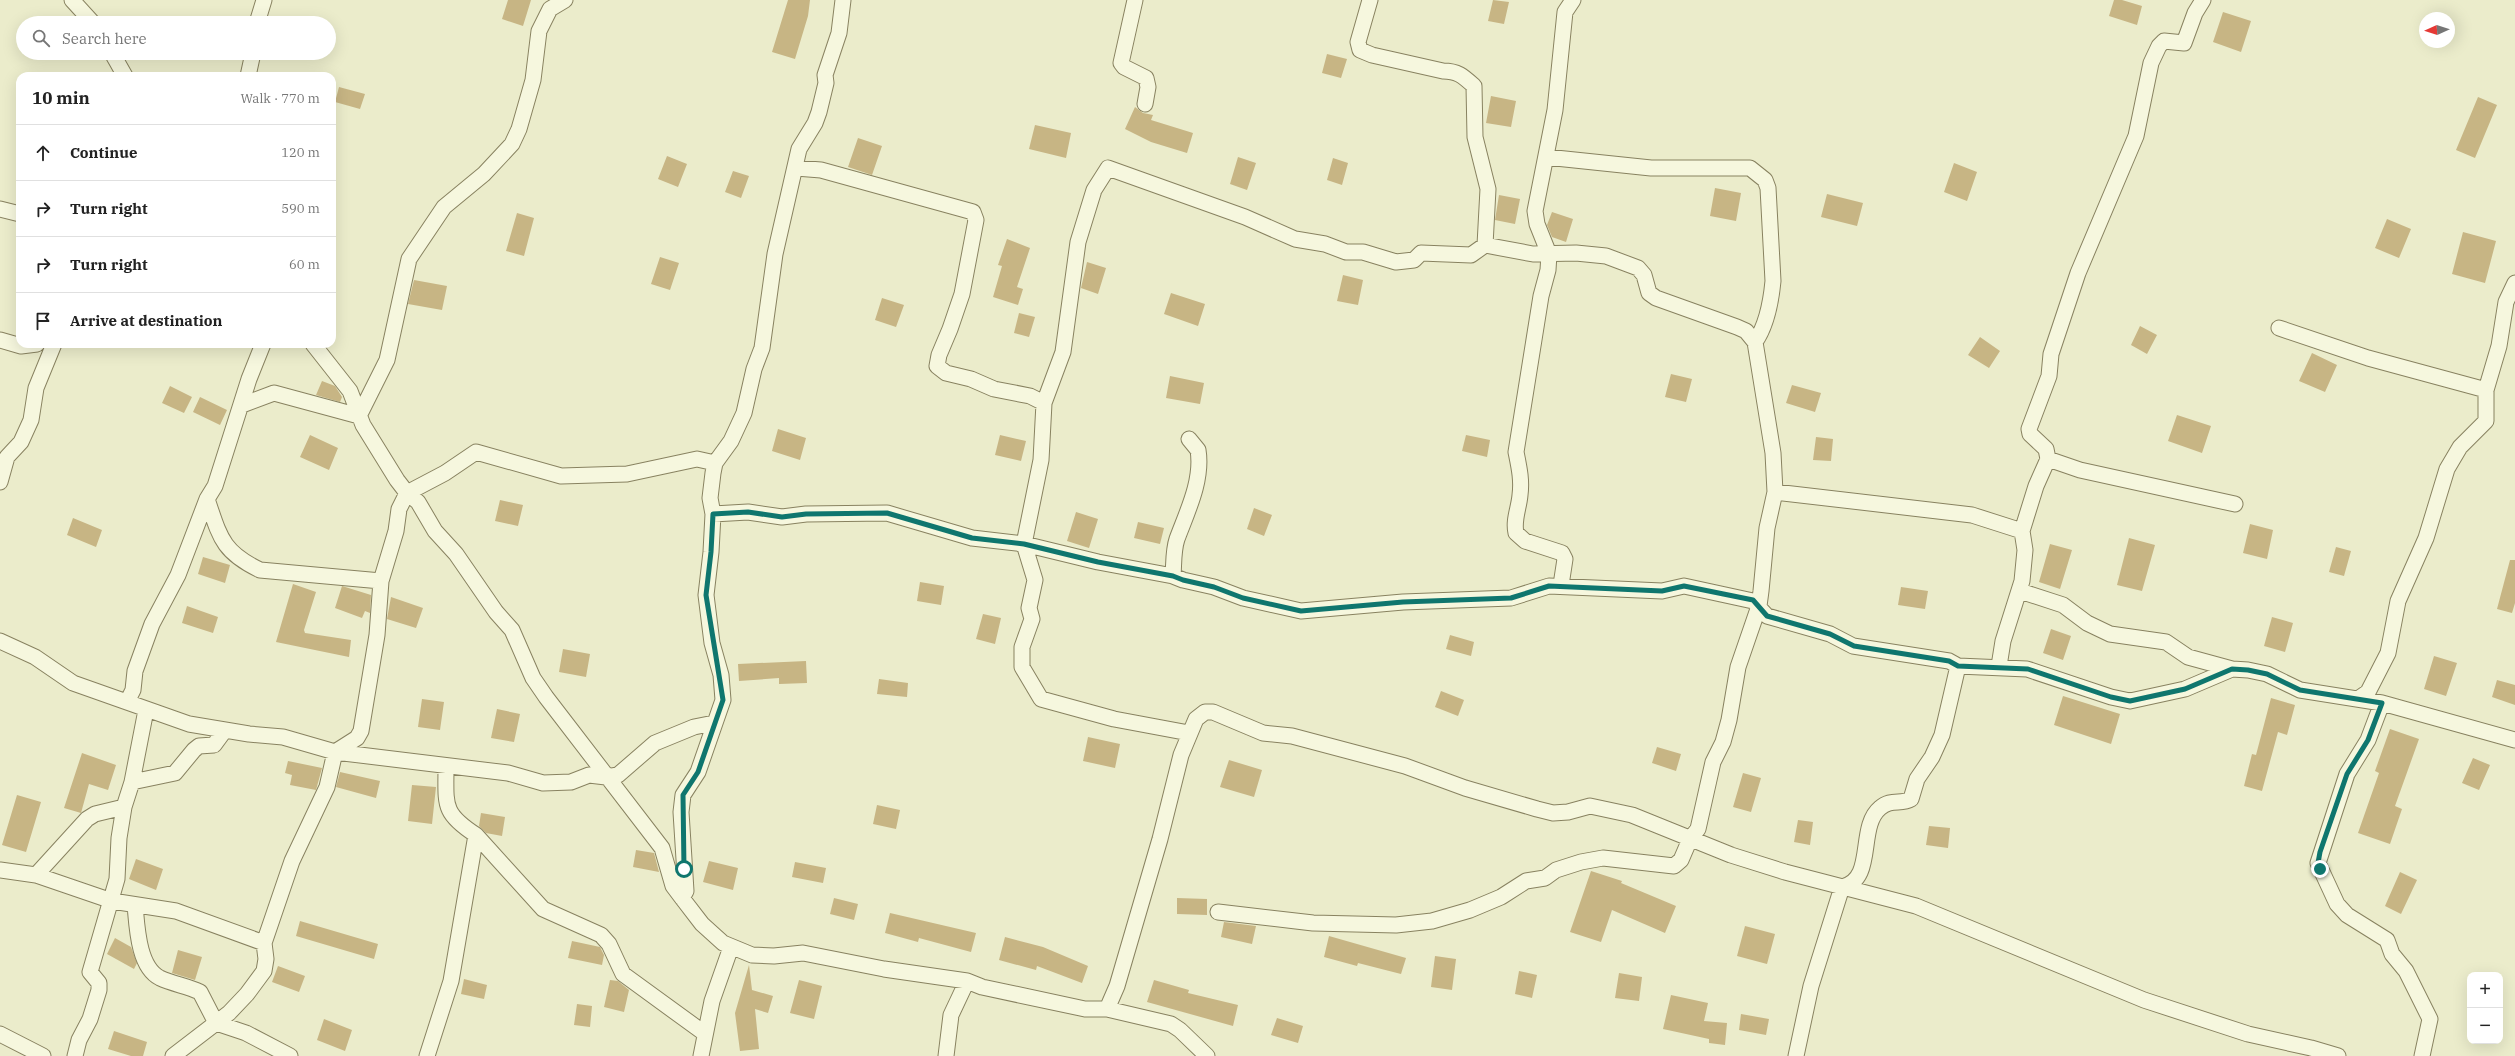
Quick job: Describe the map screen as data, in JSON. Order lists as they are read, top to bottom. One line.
{"north":"left","page":{"search":"Search here","heading":["10 min","Walk · 770 m"],"list":[["Continue","120 m"],["Turn right","590 m"],["Turn right","60 m"],"Arrive at destination"],"map_buttons":["+","−"]}}
